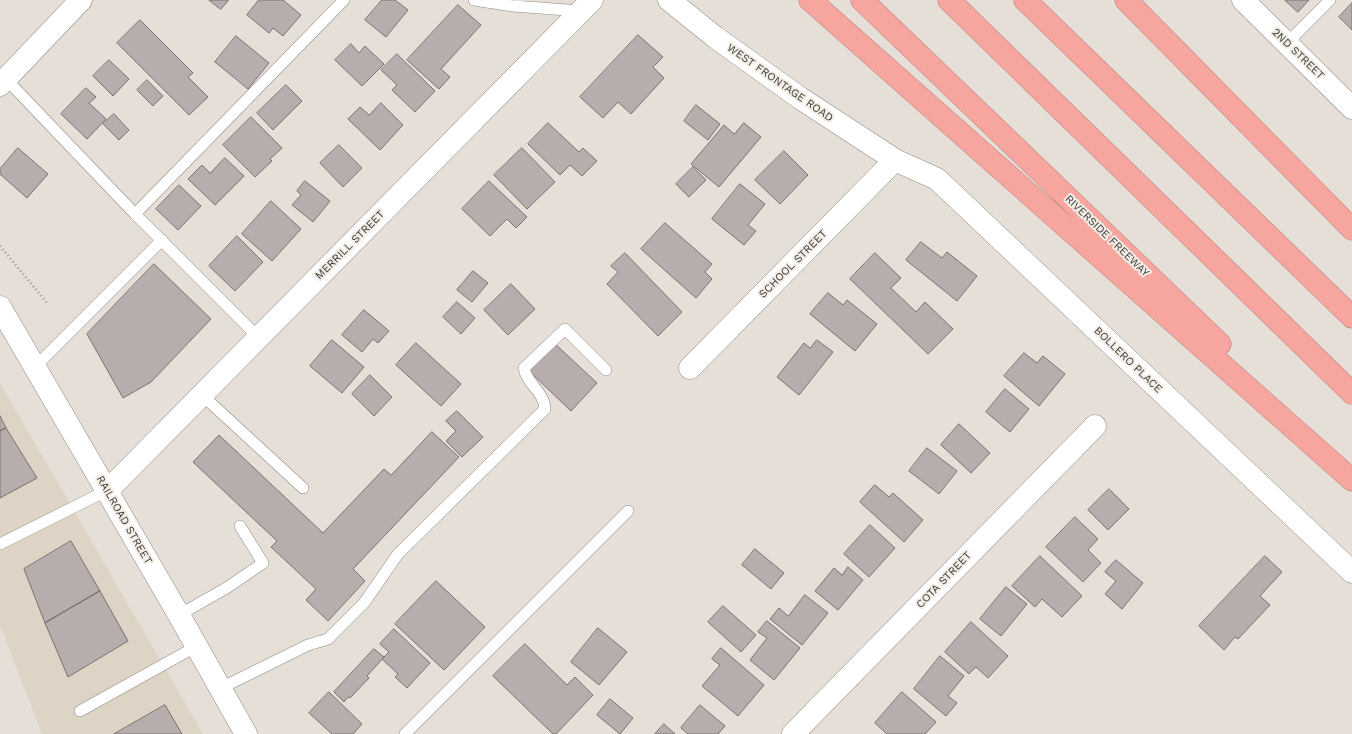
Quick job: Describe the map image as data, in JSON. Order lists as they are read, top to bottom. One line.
{"streets":{"highway":["RIVERSIDE FREEWAY"],"street":["2ND STREET","WEST FRONTAGE ROAD","MERRILL STREET","SCHOOL STREET","BOLLERO PLACE","RAILROAD STREET","COTA STREET"]},"crossings":[["WEST FRONTAGE ROAD","SCHOOL STREET"],["WEST FRONTAGE ROAD","BOLLERO PLACE"],["MERRILL STREET","RAILROAD STREET"],["SCHOOL STREET","BOLLERO PLACE"]]}
